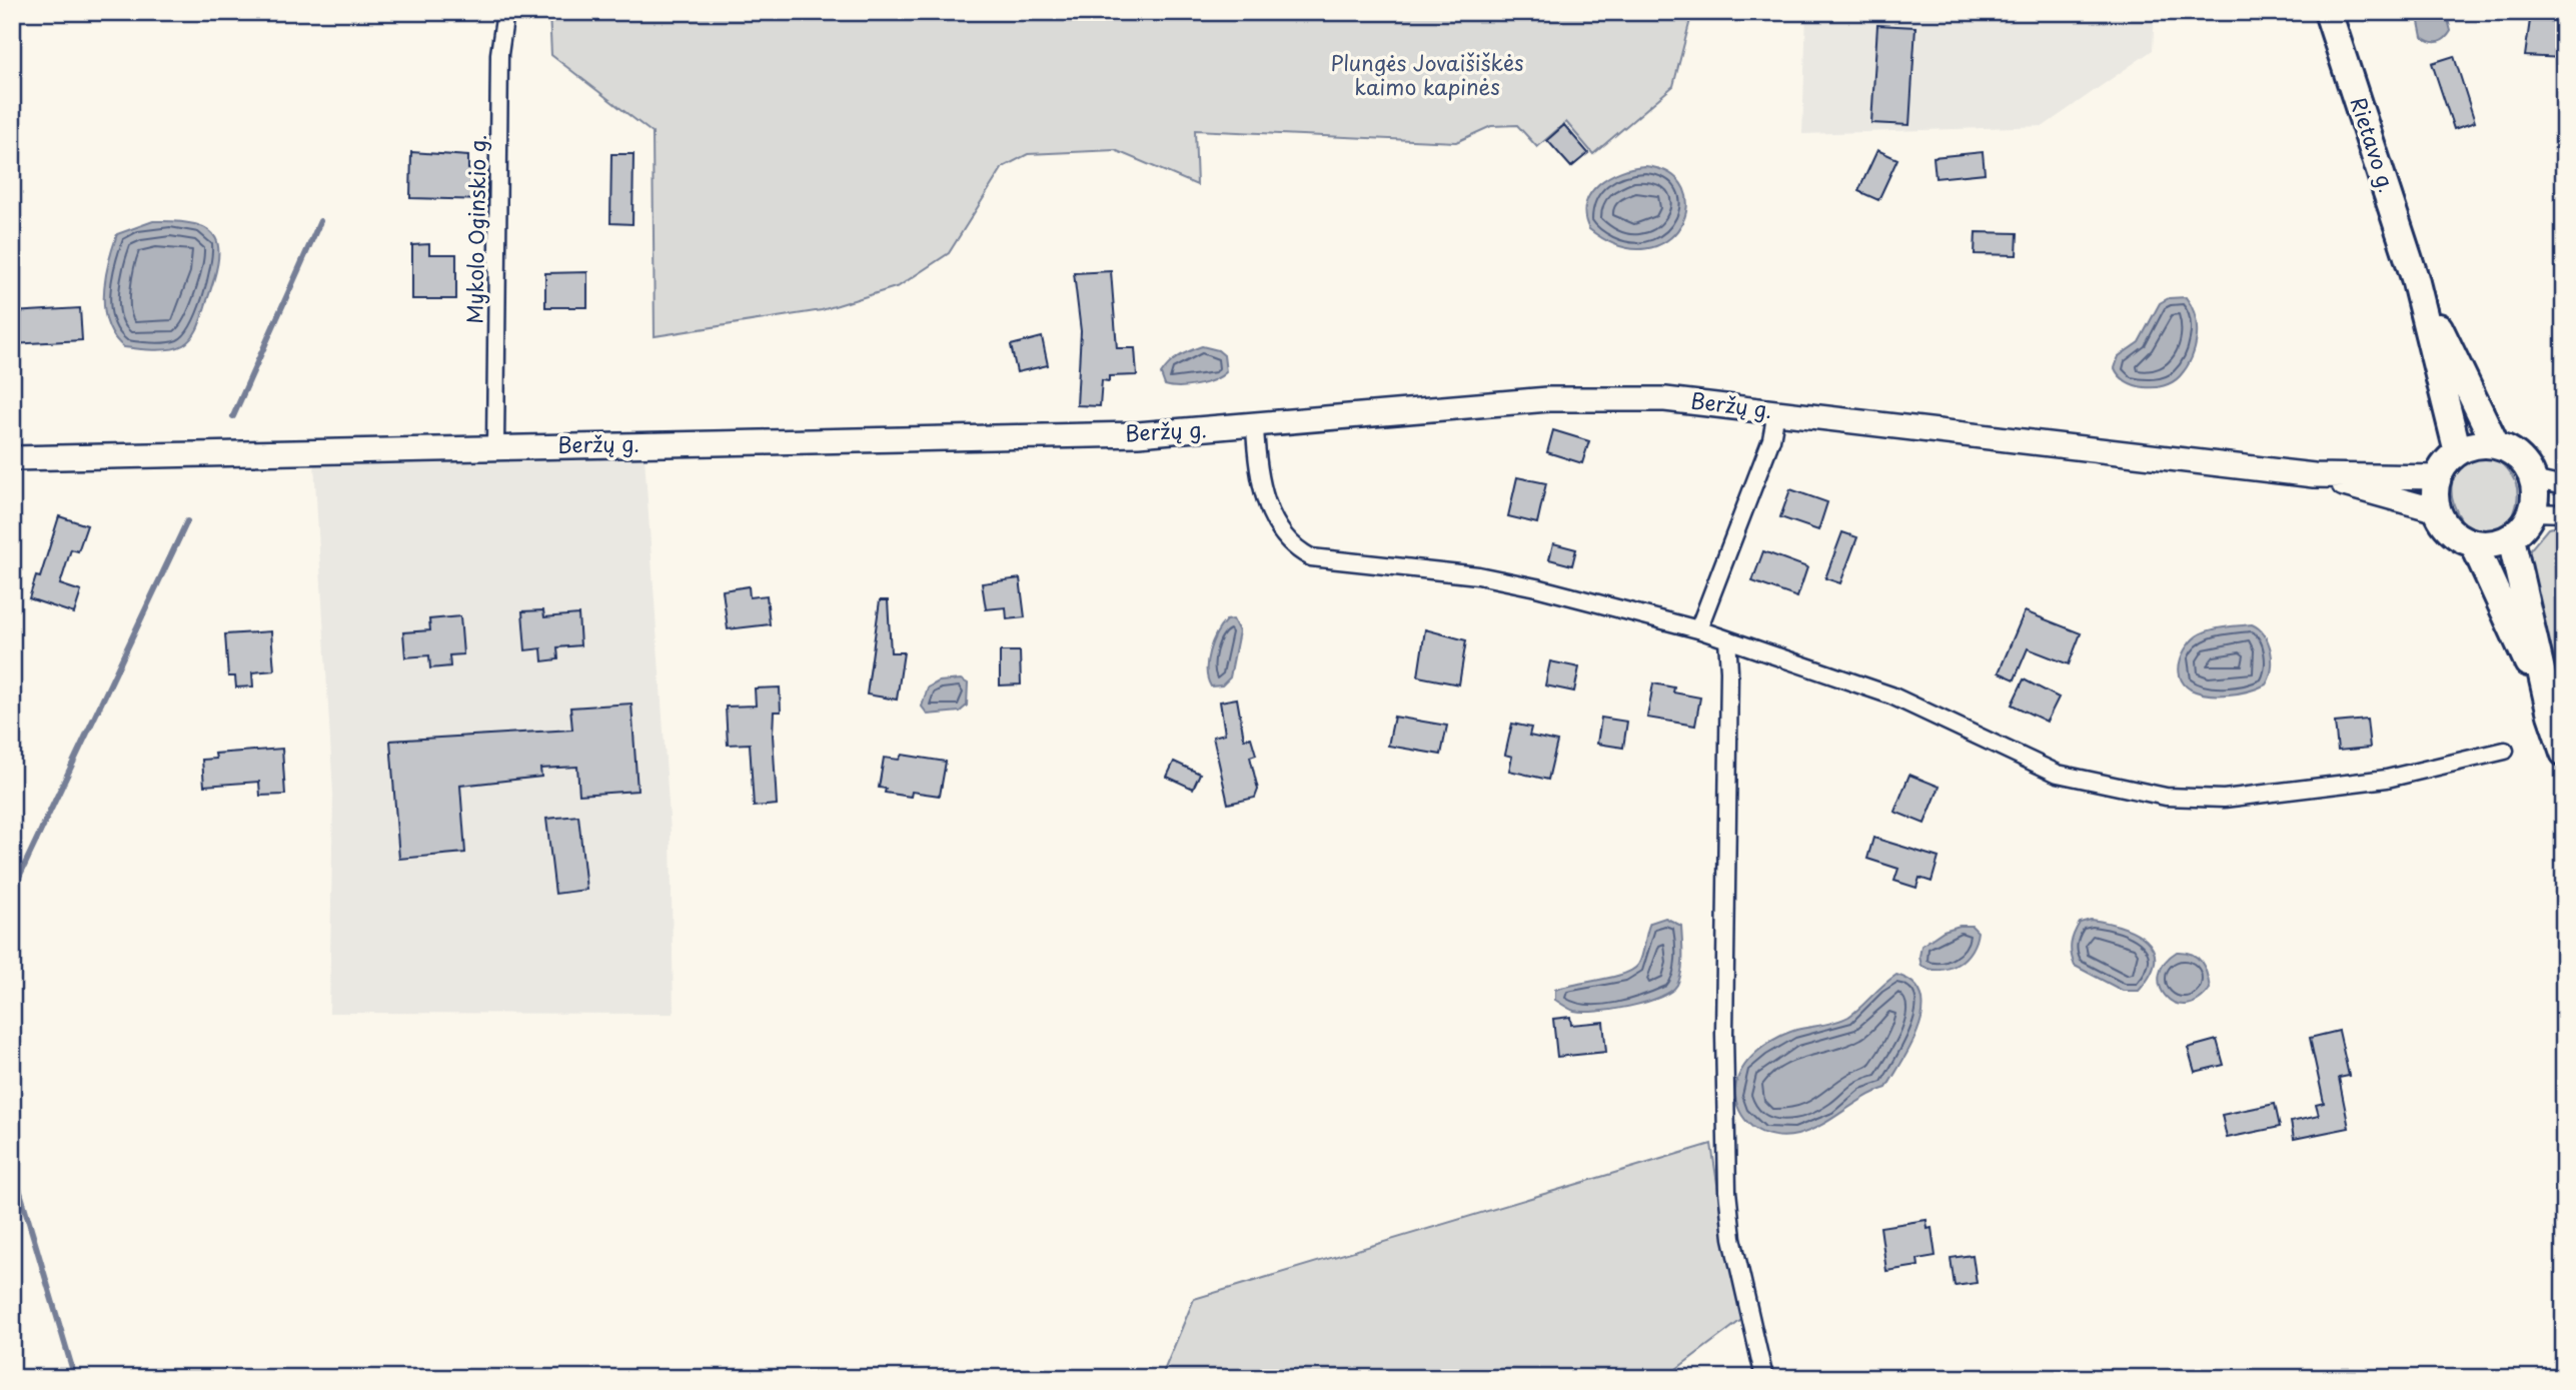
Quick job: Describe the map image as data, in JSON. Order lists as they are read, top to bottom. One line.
{"streets":{"main road":["Rietavo g.","Beržų g."],"street":["Mykolo Oginskio g."]},"crossings":[["Mykolo Oginskio g.","Beržų g."]],"parks":["Plungės Jovaišiškės kaimo kapinės"]}
